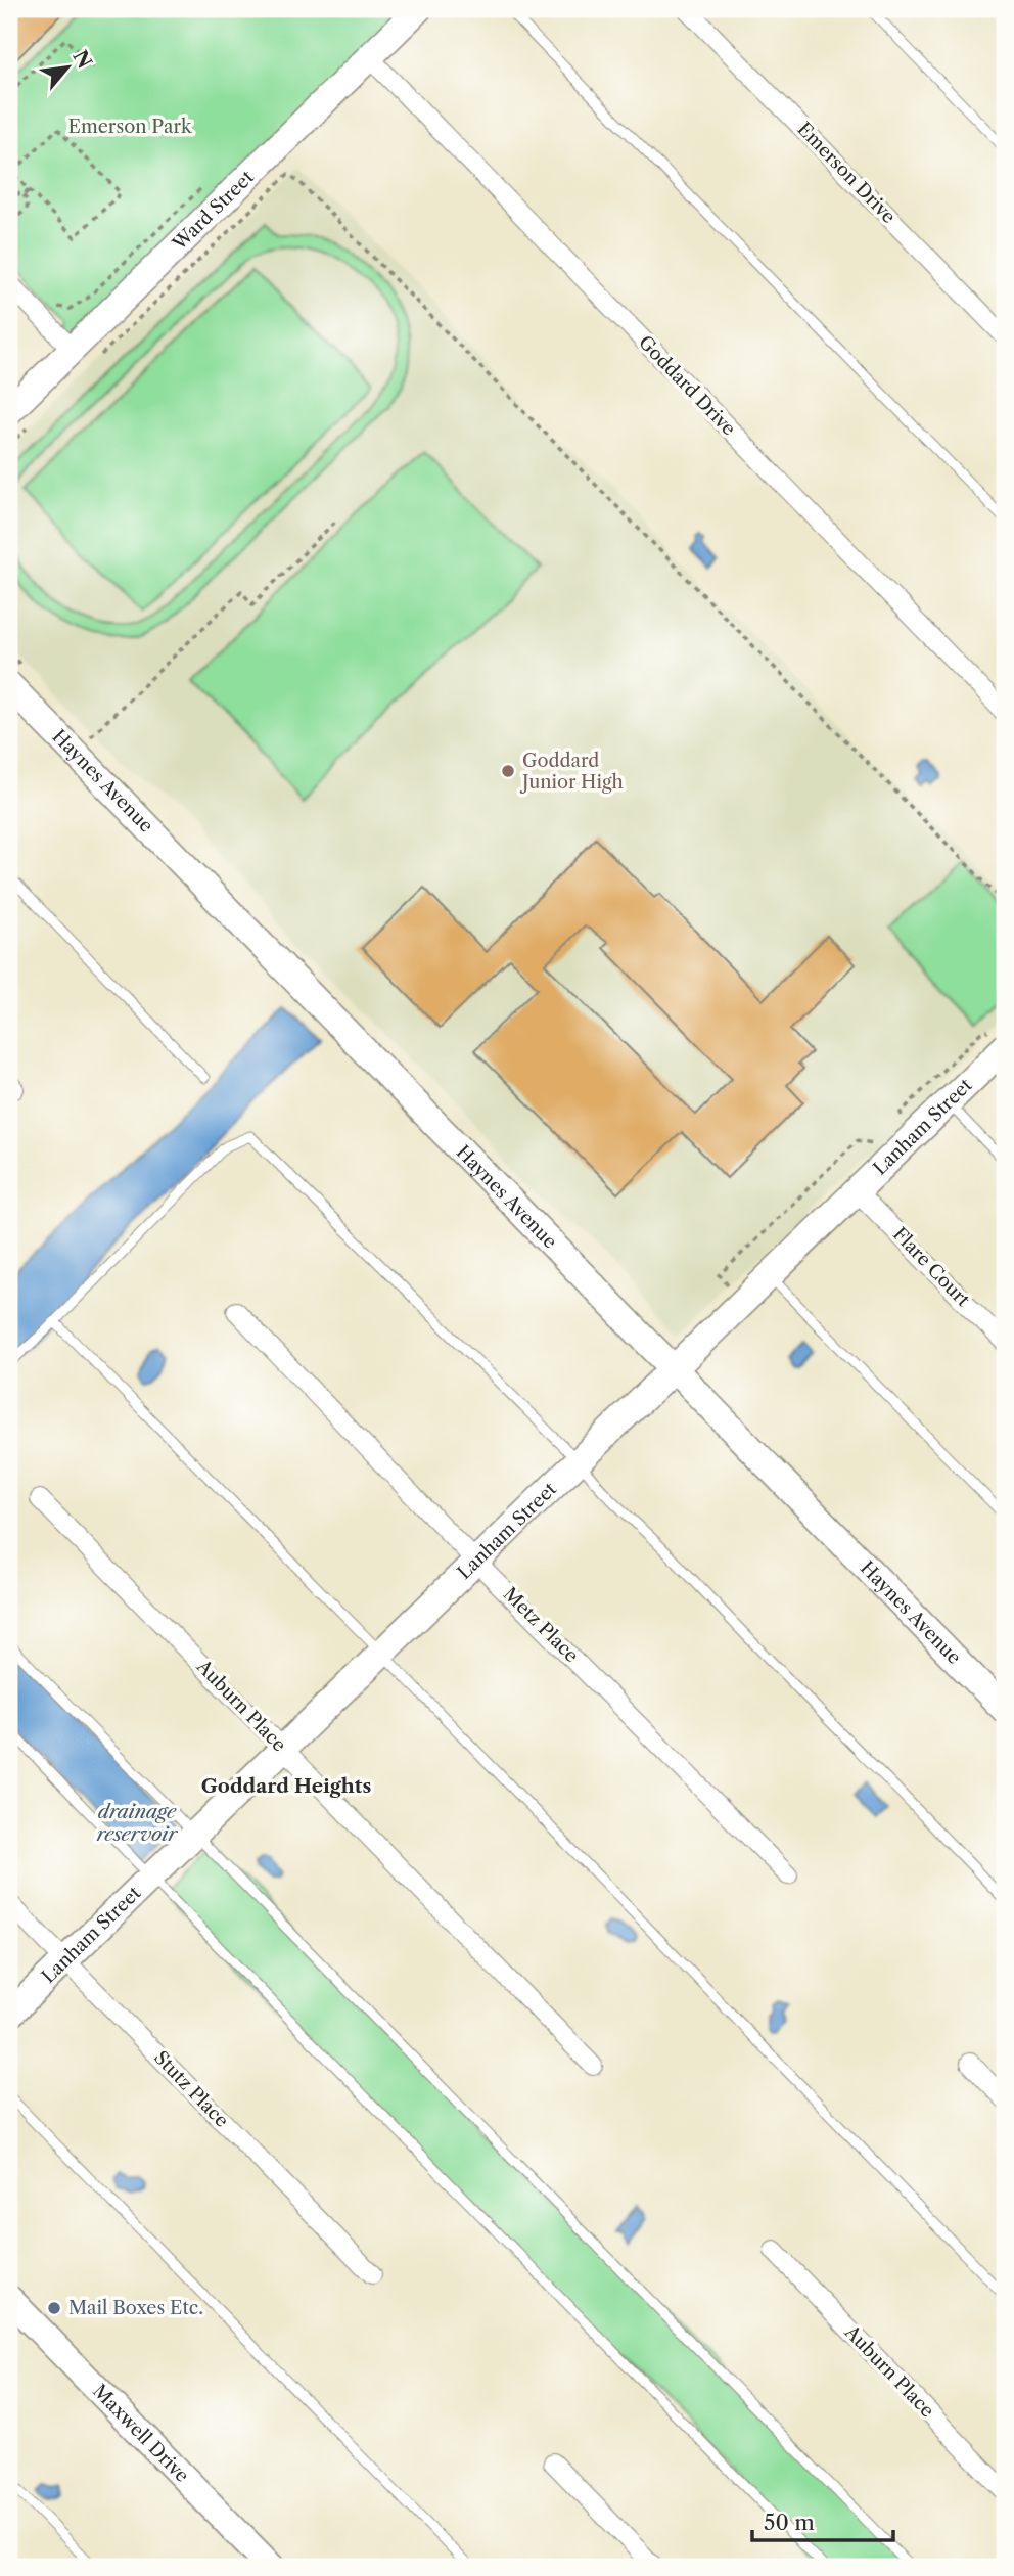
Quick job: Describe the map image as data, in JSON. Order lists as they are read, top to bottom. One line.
{"streets":{"street":["Emerson Drive","Ward Street","Goddard Drive","Haynes Avenue","Lanham Street","Flare Court","Metz Place","Auburn Place","Stutz Place","Maxwell Drive"]},"crossings":[["Ward Street","Goddard Drive"],["Haynes Avenue","Lanham Street"],["Lanham Street","Flare Court"],["Lanham Street","Metz Place"],["Lanham Street","Auburn Place"],["Lanham Street","Stutz Place"]],"districts":["Goddard Heights"],"water":["drainage reservoir"],"parks":["Emerson Park"],"places":["Goddard Junior High","Mail Boxes Etc."],"scale_bar":"50 m","north":"top right"}
